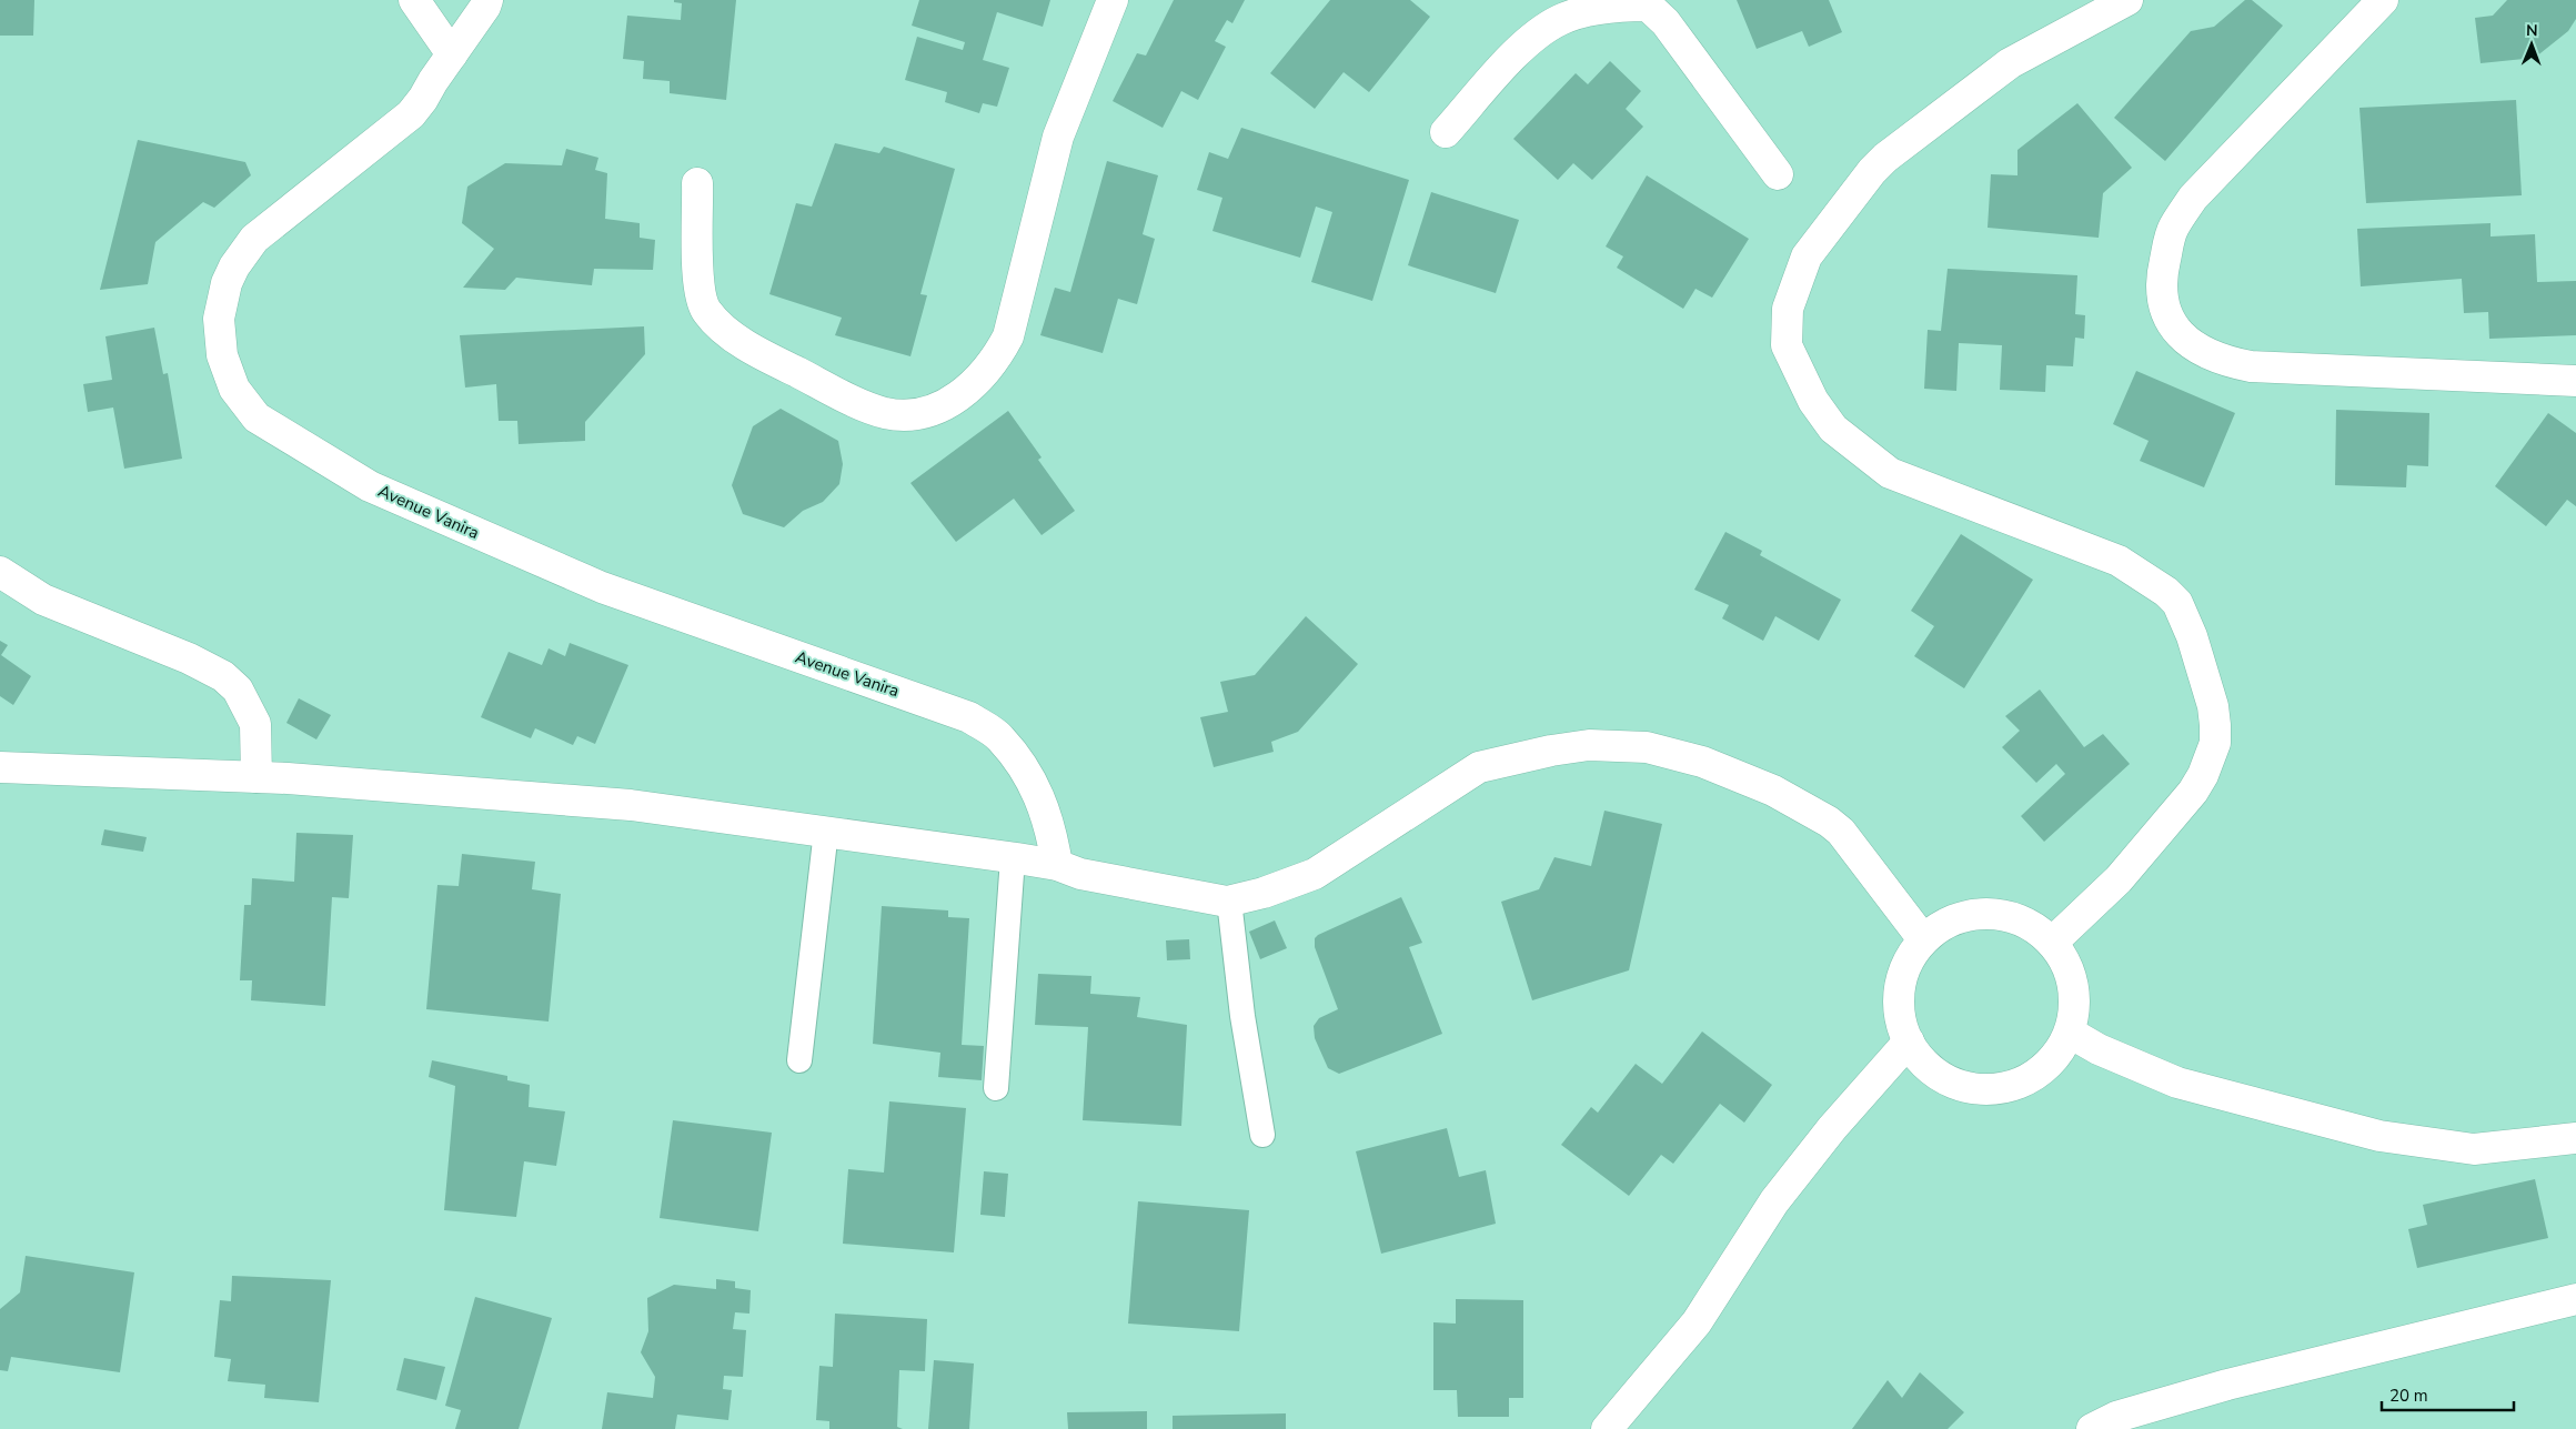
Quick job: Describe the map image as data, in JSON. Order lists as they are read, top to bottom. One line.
{"streets":{"street":["Avenue Vanira"]},"scale_bar":"20 m","north":"top"}
